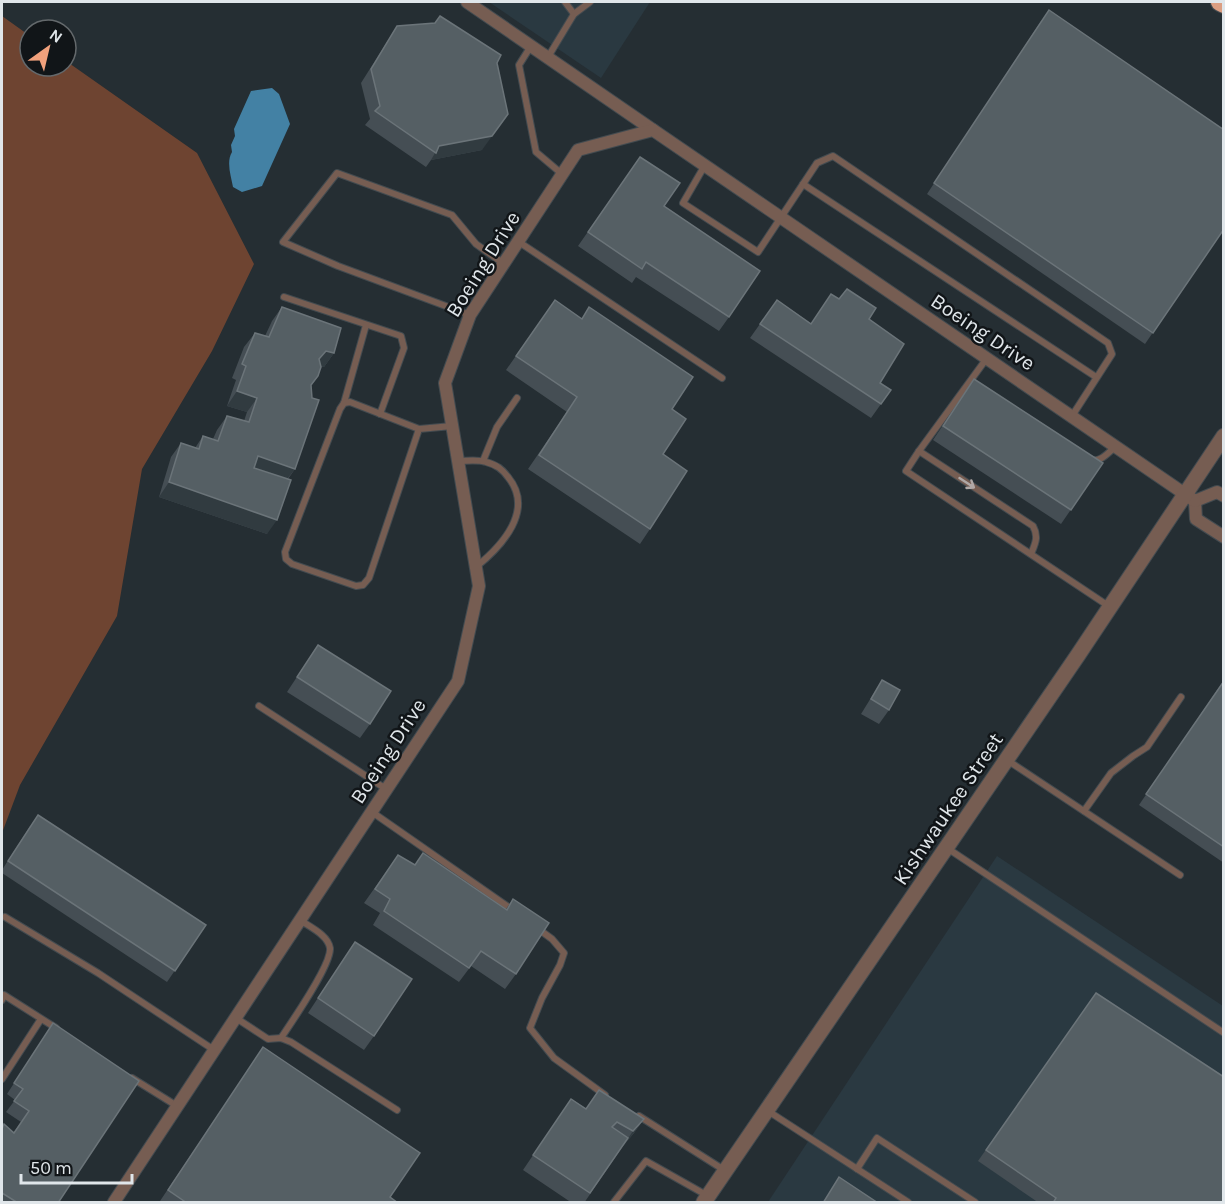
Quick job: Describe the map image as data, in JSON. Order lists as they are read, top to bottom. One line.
{"streets":{"street":["Boeing Drive","Kishwaukee Street"]},"crossings":[["Boeing Drive","Kishwaukee Street"]],"scale_bar":"50 m","north":"top right"}
